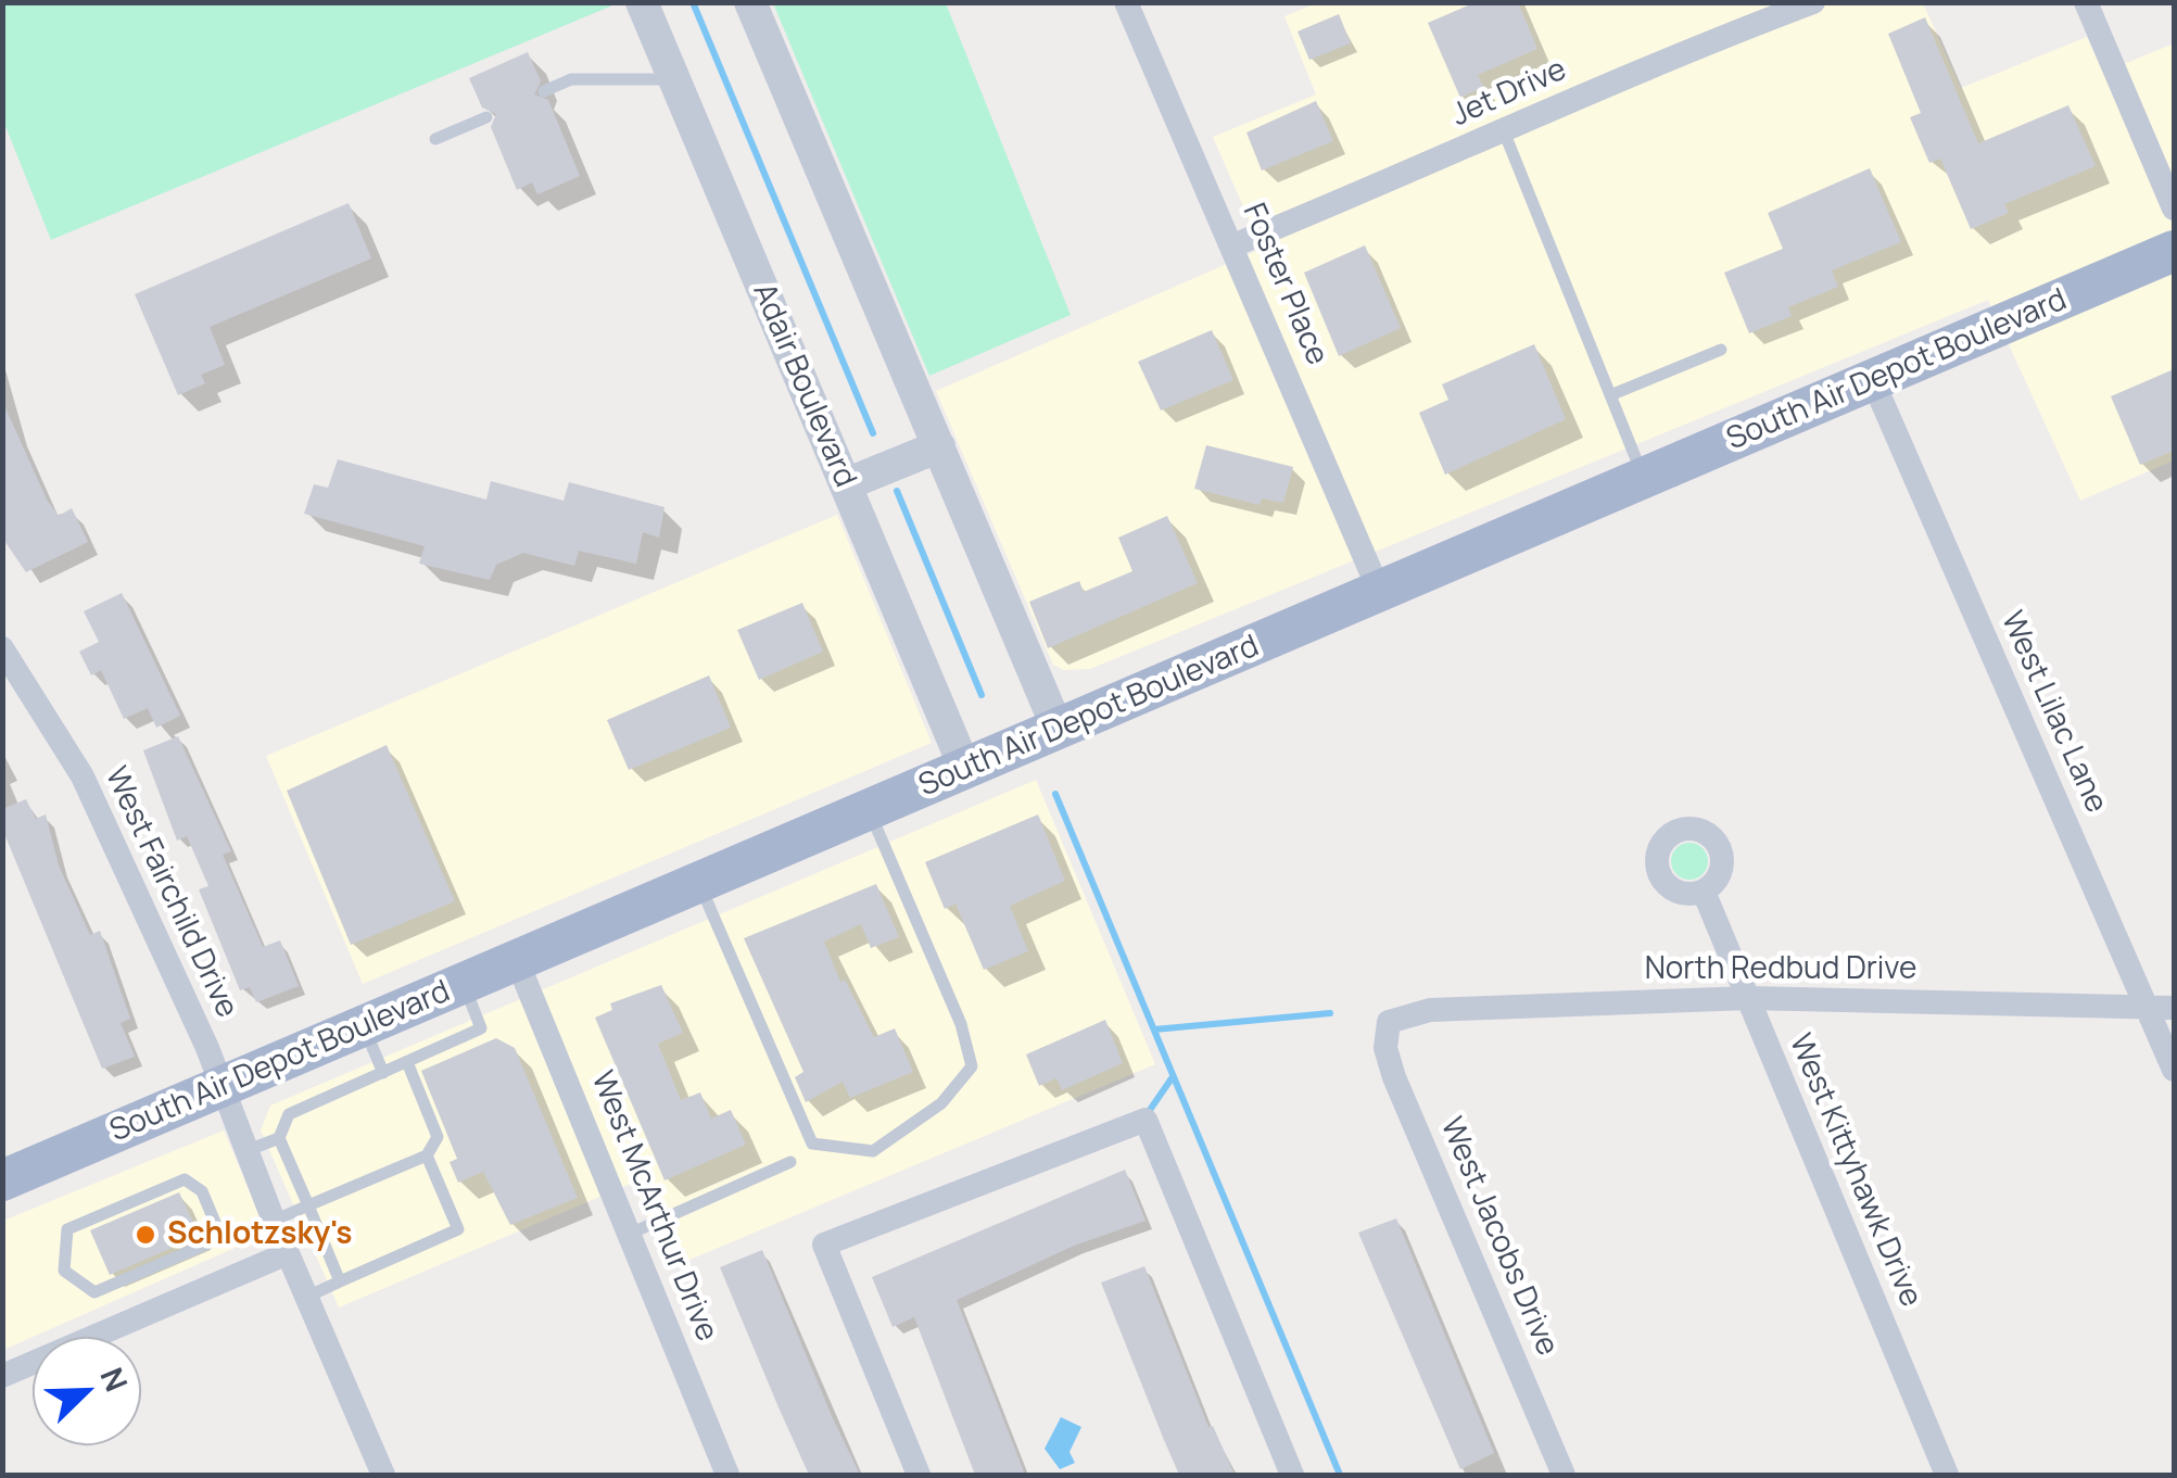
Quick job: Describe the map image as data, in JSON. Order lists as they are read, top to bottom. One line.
{"streets":{"main road":["South Air Depot Boulevard"],"street":["Jet Drive","Foster Place","Adair Boulevard","West Lilac Lane","West Fairchild Drive","North Redbud Drive","West Kittyhawk Drive","West McArthur Drive","West Jacobs Drive"]},"crossings":[["Jet Drive","Foster Place"],["Foster Place","South Air Depot Boulevard"],["South Air Depot Boulevard","Adair Boulevard"],["South Air Depot Boulevard","West Lilac Lane"],["South Air Depot Boulevard","West Fairchild Drive"],["South Air Depot Boulevard","West McArthur Drive"],["West Lilac Lane","North Redbud Drive"],["North Redbud Drive","West Kittyhawk Drive"],["North Redbud Drive","West Jacobs Drive"]],"places":["Schlotzsky's"],"north":"top right"}
